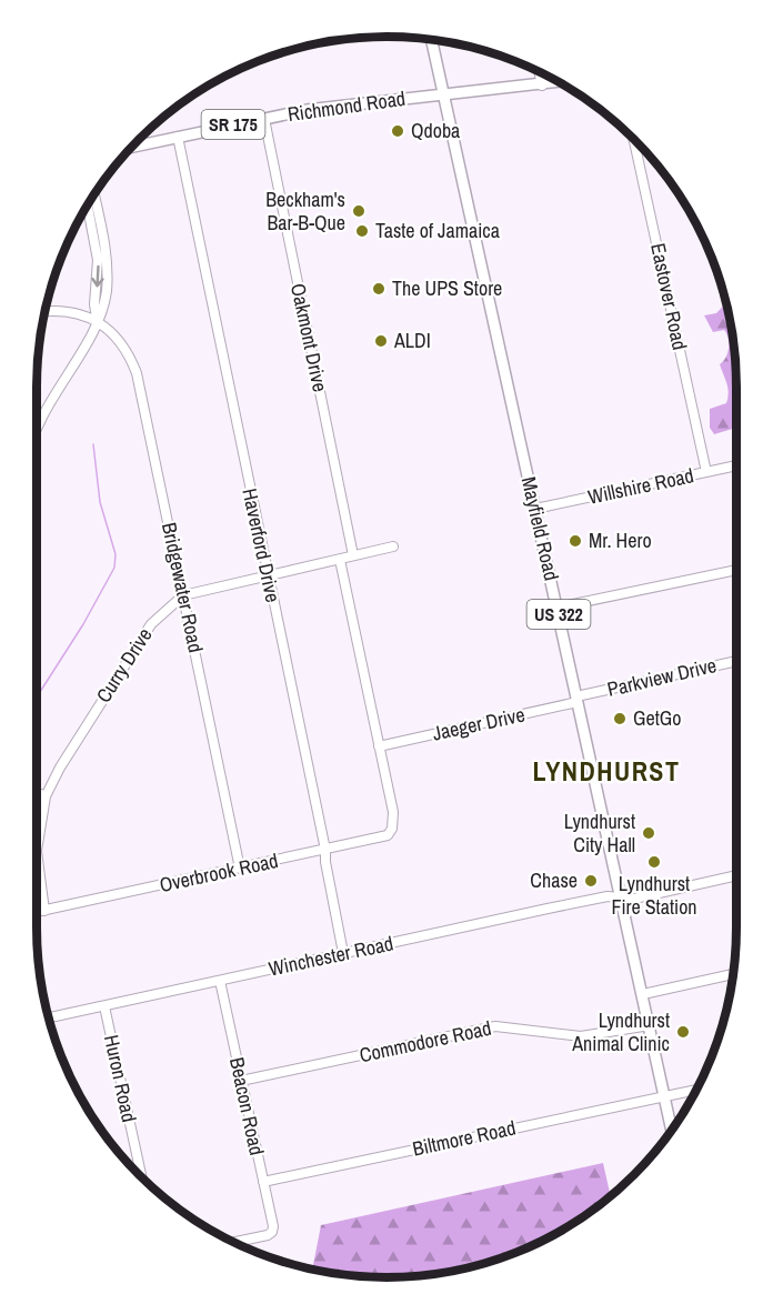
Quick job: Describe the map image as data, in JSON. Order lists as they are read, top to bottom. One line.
{"streets":{"main road":["Richmond Road","SR 175","Mayfield Road","US 322"],"street":["Eastover Road","Oakmont Drive","Willshire Road","Haverford Drive","Bridgewater Road","Curry Drive","Parkview Drive","Jaeger Drive","Overbrook Road","Winchester Road","Commodore Road","Huron Road","Beacon Road","Biltmore Road"]},"crossings":[["Richmond Road","Oakmont Drive"],["Richmond Road","Mayfield Road"],["Richmond Road","Haverford Drive"],["Eastover Road","Willshire Road"],["Oakmont Drive","Curry Drive"],["Willshire Road","Mayfield Road"],["Mayfield Road","Parkview Drive"],["Mayfield Road","Jaeger Drive"],["Mayfield Road","Winchester Road"],["Mayfield Road","Commodore Road"],["Mayfield Road","Biltmore Road"],["Haverford Drive","Curry Drive"],["Haverford Drive","Overbrook Road"],["Haverford Drive","Winchester Road"],["Bridgewater Road","Curry Drive"],["Bridgewater Road","Overbrook Road"],["Curry Drive","Overbrook Road"],["Parkview Drive","Jaeger Drive"],["Jaeger Drive","Overbrook Road"],["Winchester Road","Huron Road"],["Winchester Road","Beacon Road"],["Commodore Road","Beacon Road"],["Beacon Road","Biltmore Road"]],"districts":["LYNDHURST"],"places":["Qdoba","Beckham's Bar-B-Que","Taste of Jamaica","The UPS Store","ALDI","Mr. Hero","GetGo","Lyndhurst City Hall","Lyndhurst Fire Station","Chase","Lyndhurst Animal Clinic"]}
